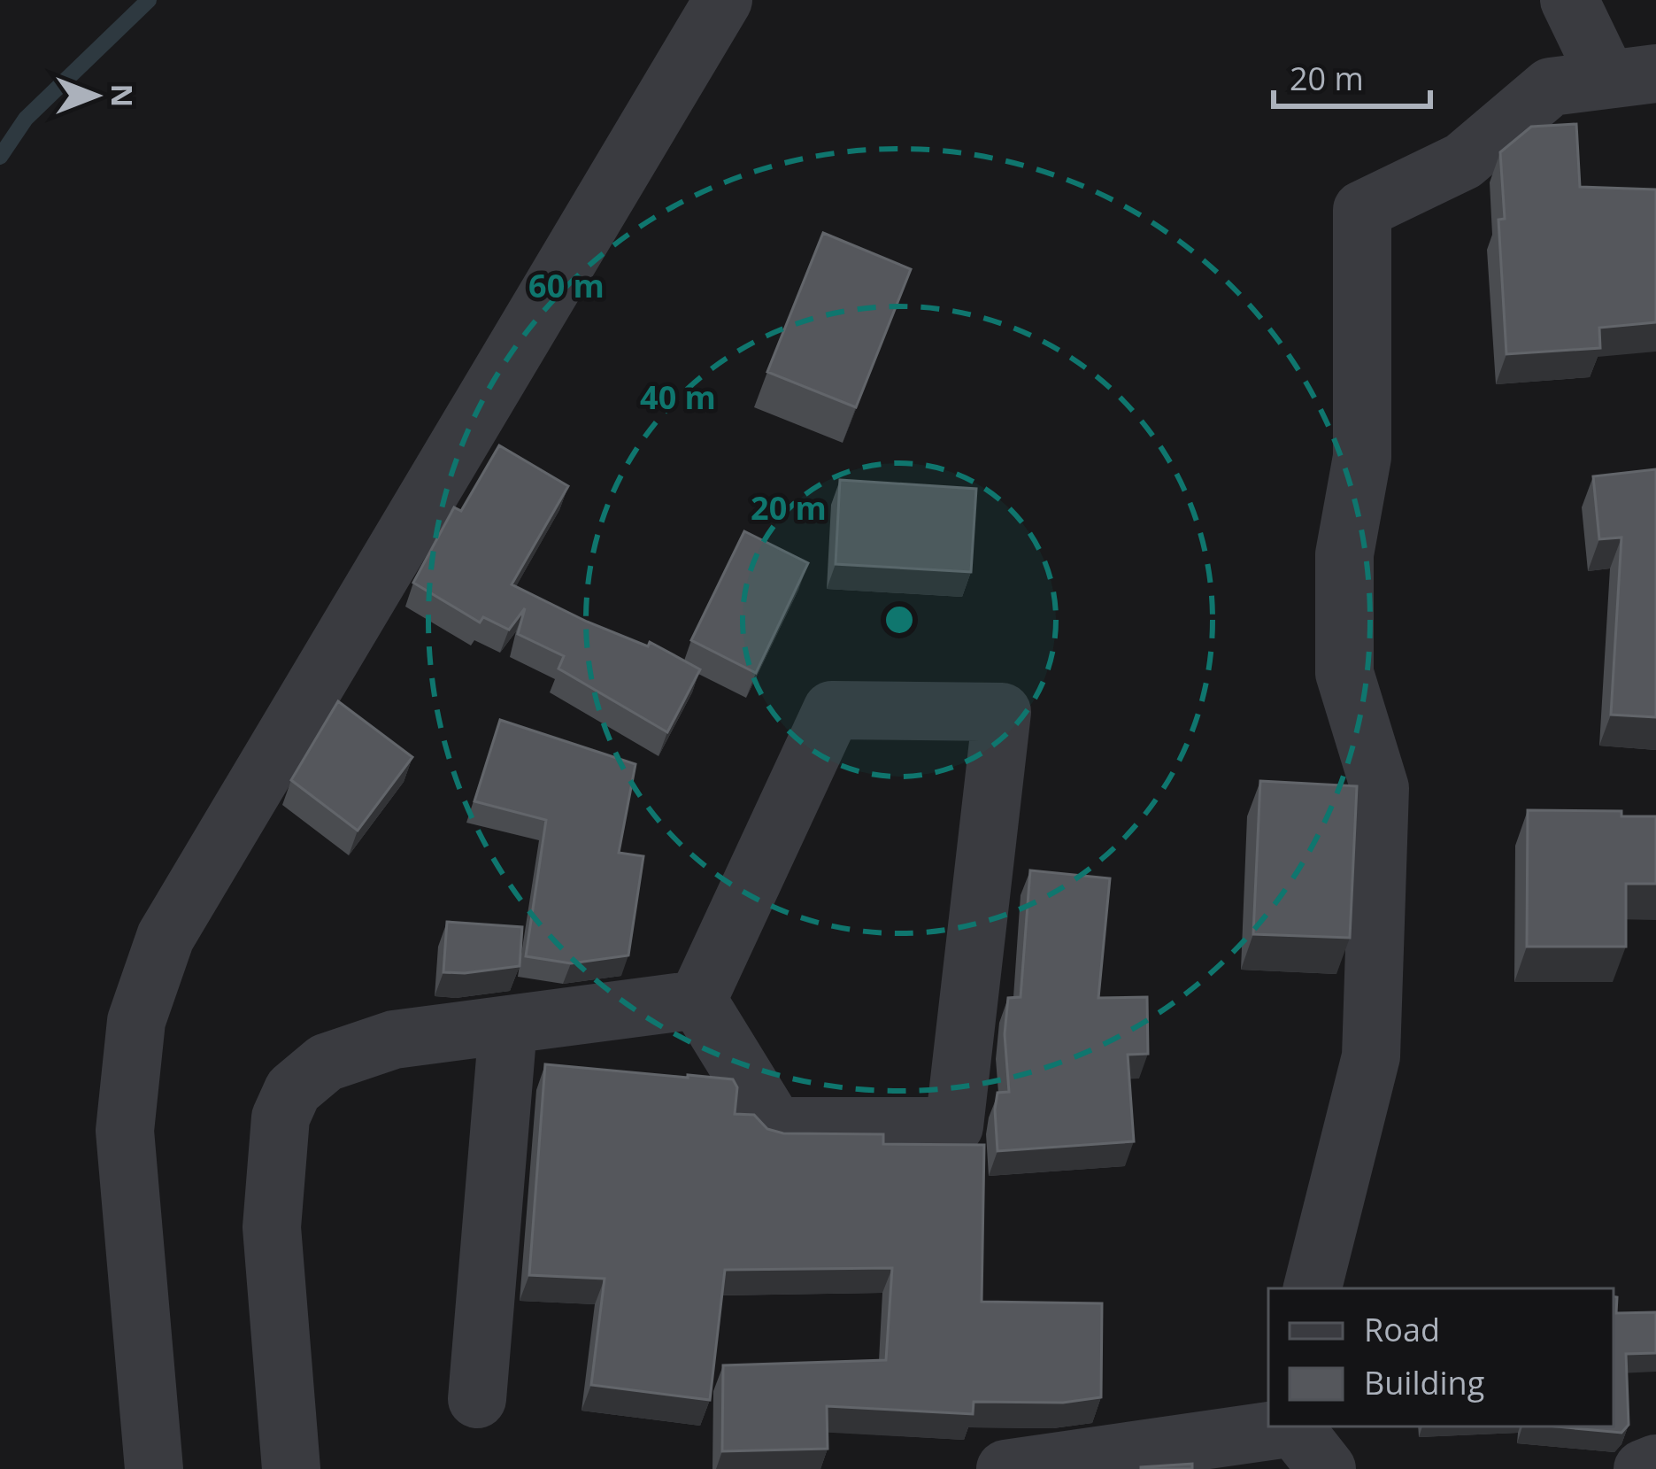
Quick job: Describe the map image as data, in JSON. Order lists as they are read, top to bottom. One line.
{"legend":["Road","Building"],"scale_bar":"20 m","north":"right","rings":["60 m","40 m","20 m"]}
